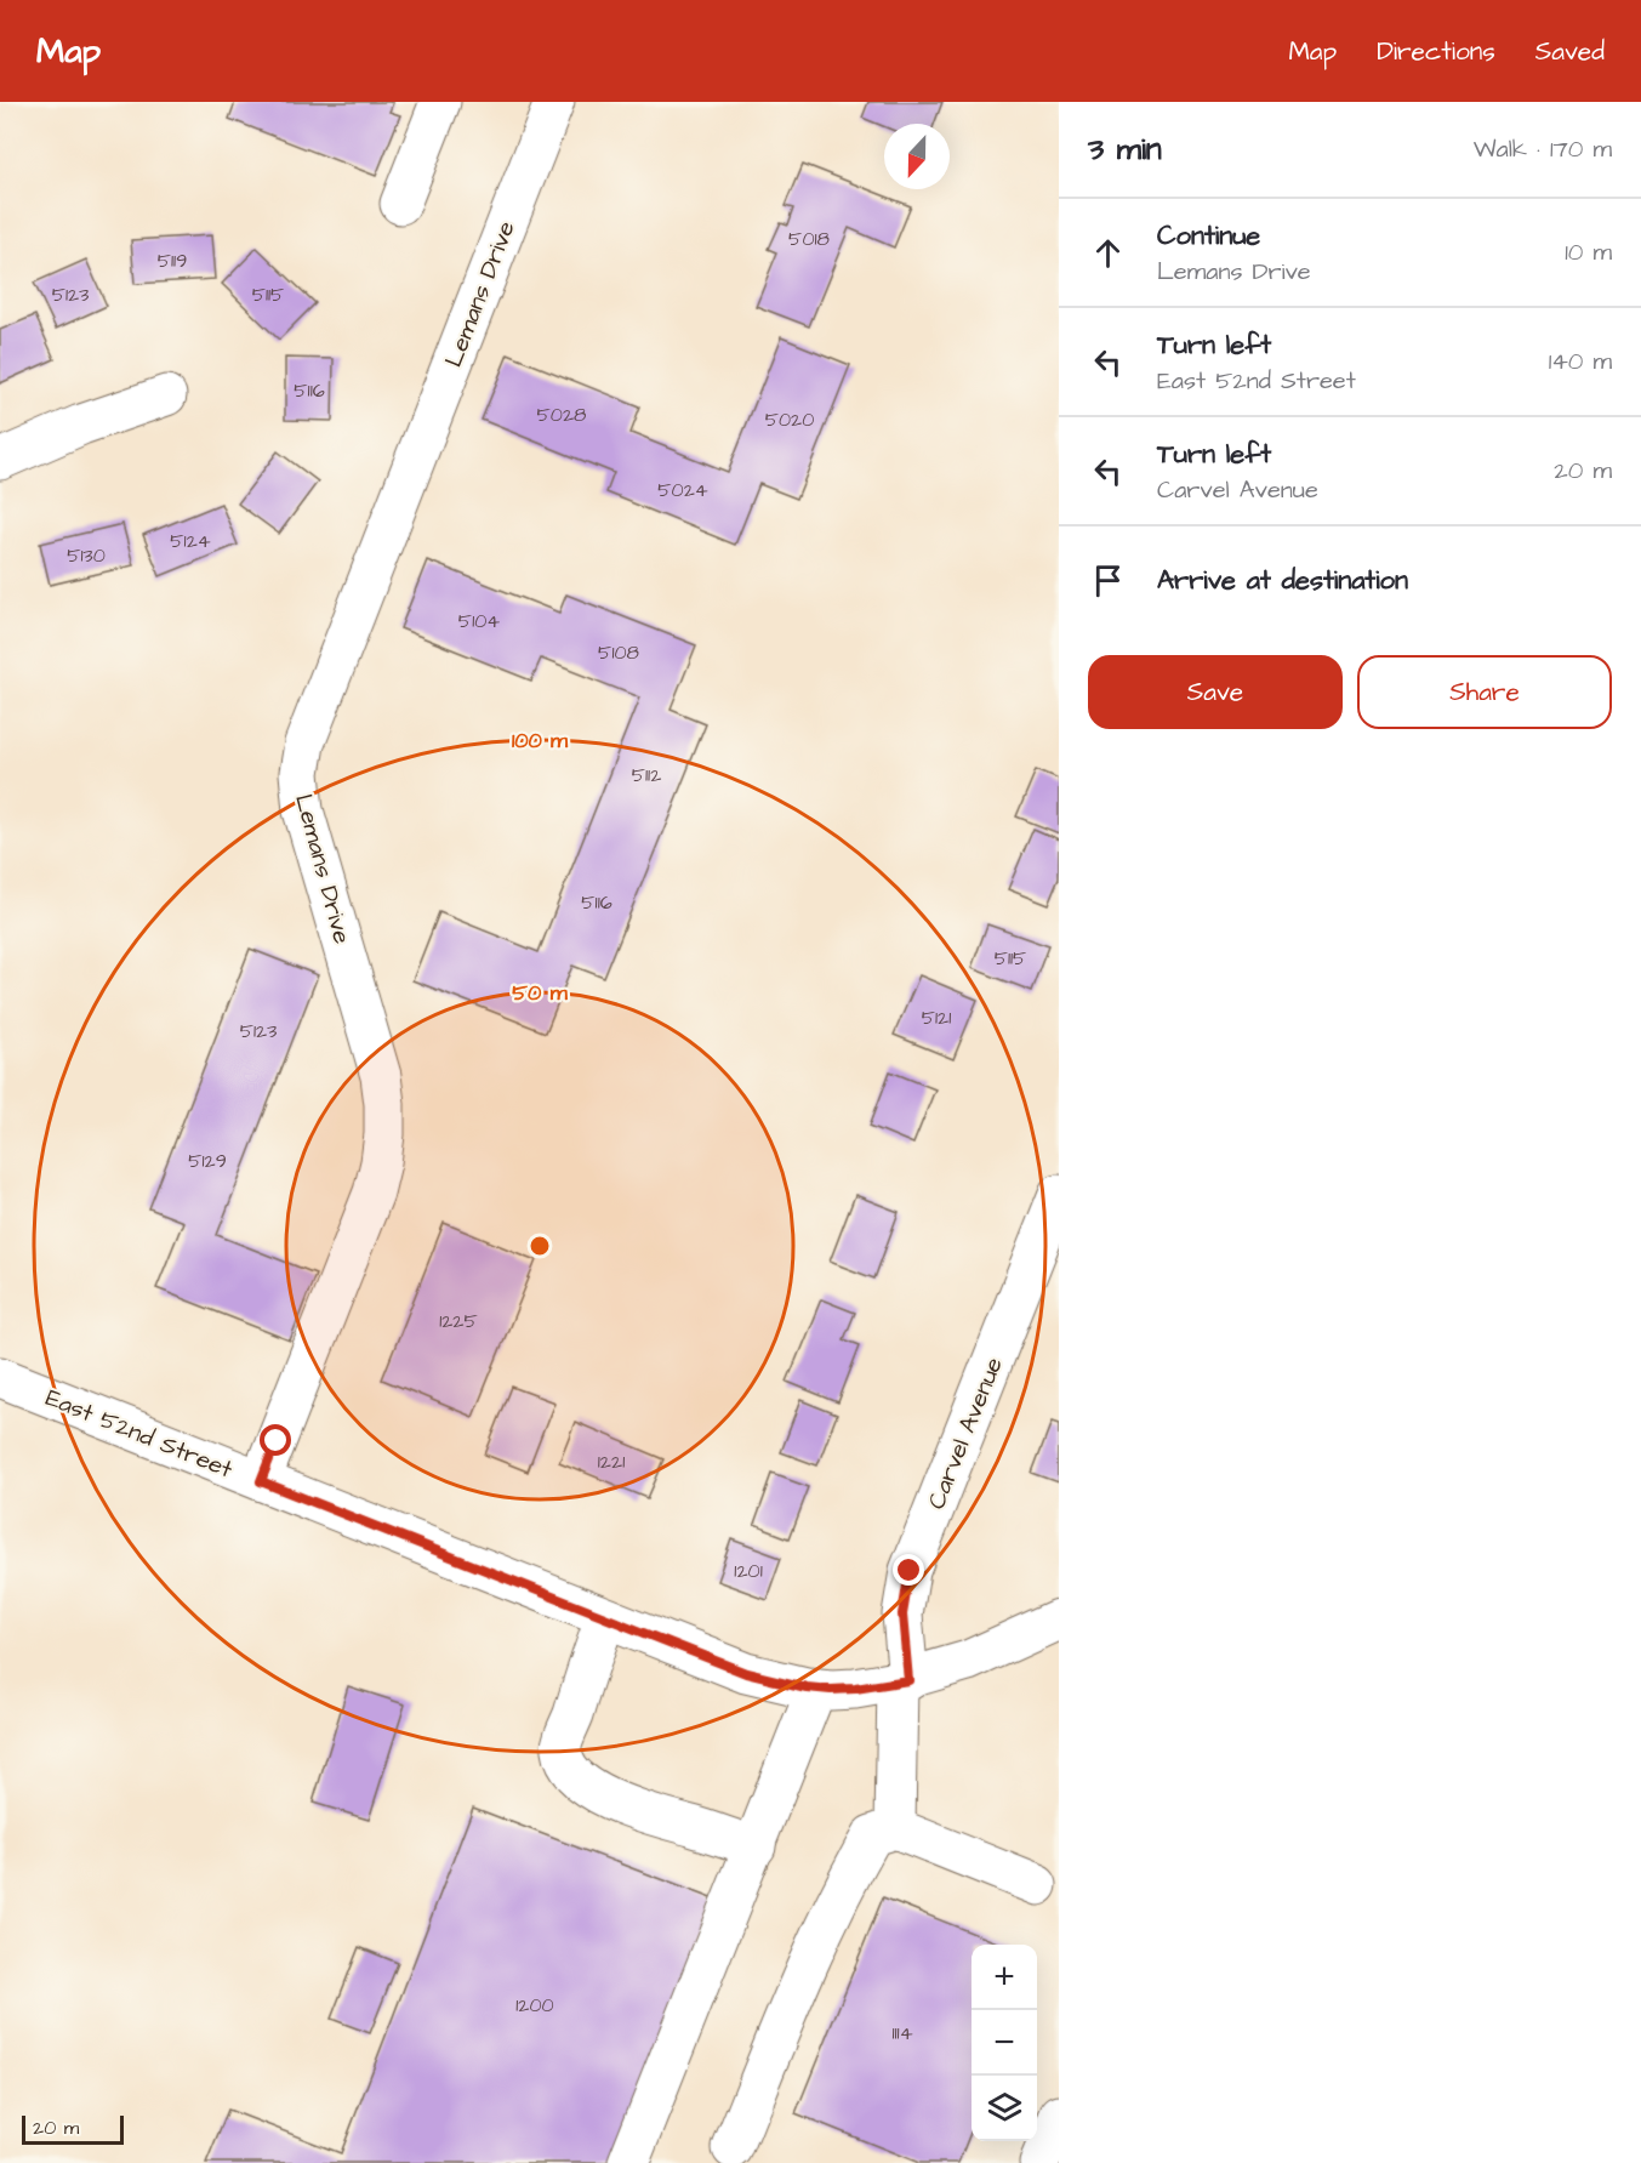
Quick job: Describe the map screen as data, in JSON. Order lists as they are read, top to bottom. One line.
{"streets":{"street":["Lemans Drive","East 52nd Street","Carvel Avenue"]},"crossings":[["Lemans Drive","East 52nd Street"],["East 52nd Street","Carvel Avenue"]],"house_numbers":["5018","5119","5123","5115","5116","5028","5020","5024","5124","5130","5104","5108","5112","5116","5115","5121","5123","5129","1225","1221","1201","1200","1114"],"scale_bar":"20 m","north":"bottom","page":{"header":"Map","nav":["Map","Directions","Saved"],"heading":["3 min","Walk · 170 m"],"list":[["Continue","Lemans Drive","10 m"],["Turn left","East 52nd Street","140 m"],["Turn left","Carvel Avenue","20 m"],"Arrive at destination"],"buttons":["Save","Share"],"map_buttons":["+","−"],"scale":"20 m"},"rings":["100 m","50 m"]}
